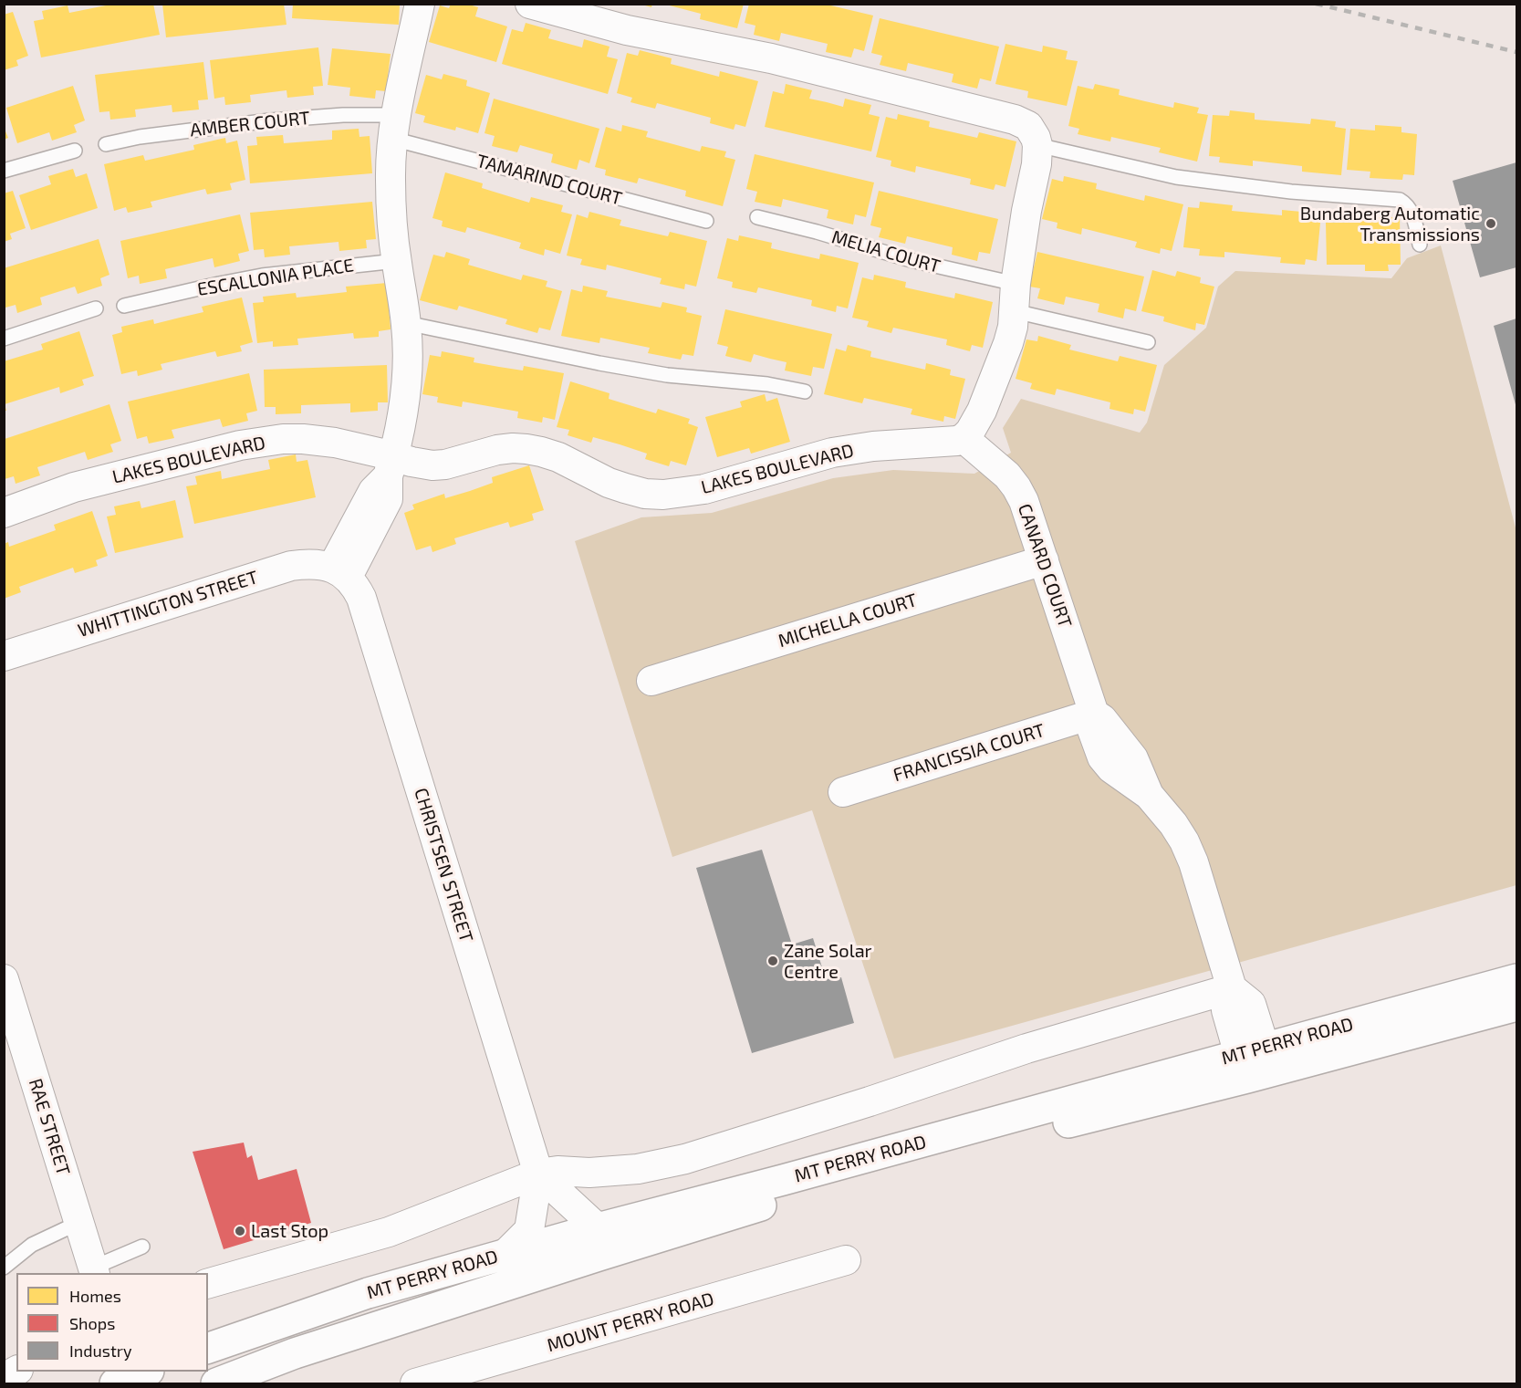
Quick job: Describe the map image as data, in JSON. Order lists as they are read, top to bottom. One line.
{"streets":{"main road":["MT PERRY ROAD"],"street":["LAKES BOULEVARD","CANARD COURT","WHITTINGTON STREET","MICHELLA COURT","FRANCISSIA COURT","CHRISTSEN STREET","RAE STREET","MOUNT PERRY ROAD"],"lane":["AMBER COURT","TAMARIND COURT","MELIA COURT","ESCALLONIA PLACE"]},"crossings":[["AMBER COURT","TAMARIND COURT"],["LAKES BOULEVARD","CANARD COURT"],["CANARD COURT","MICHELLA COURT"],["CANARD COURT","FRANCISSIA COURT"],["WHITTINGTON STREET","CHRISTSEN STREET"],["CHRISTSEN STREET","MT PERRY ROAD"]],"places":["Bundaberg Automatic Transmissions","Zane Solar Centre","Last Stop"],"legend":["Homes","Shops","Industry"]}
